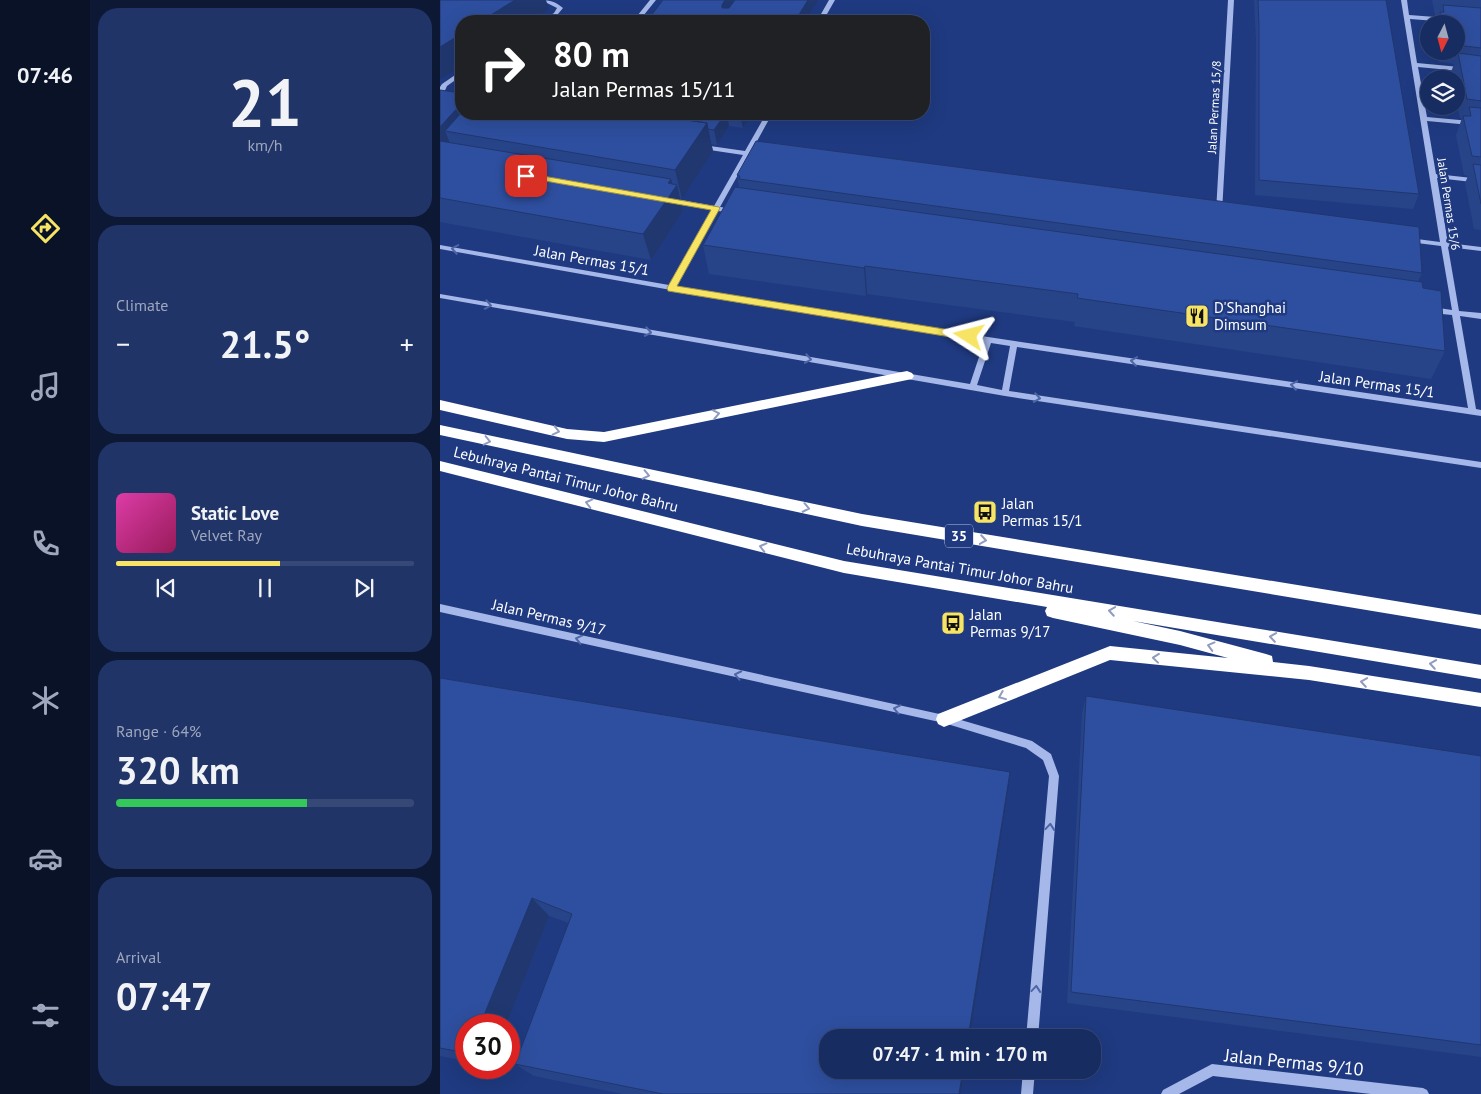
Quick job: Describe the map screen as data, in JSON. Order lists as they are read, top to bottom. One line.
{"streets":{"highway":["Lebuhraya Pantai Timur Johor Bahru","35"],"street":["Jalan Permas 15/8","Jalan Permas 15/6","Jalan Permas 15/1","Jalan Permas 9/17","Jalan Permas 9/10"]},"crossings":[["Jalan Permas 15/6","Jalan Permas 15/1"]],"one_way":["Jalan Permas 9/17"],"places":{"restaurant":["D'Shanghai Dimsum"],"bus stop":["Jalan Permas 15/1","Jalan Permas 9/17"]},"north":"bottom","page":{"tabs":"07:46","tile":[["21","km/h"],"Climate",["Range · 64%","320 km"],["Arrival","07:47"]],"turn":["80 m","Jalan Permas 15/11"],"heat":["−","21.5°","+"],"song":["Static Love","Velvet Ray"],"limit":"30","trip":"07:47 · 1 min · 170 m"}}
